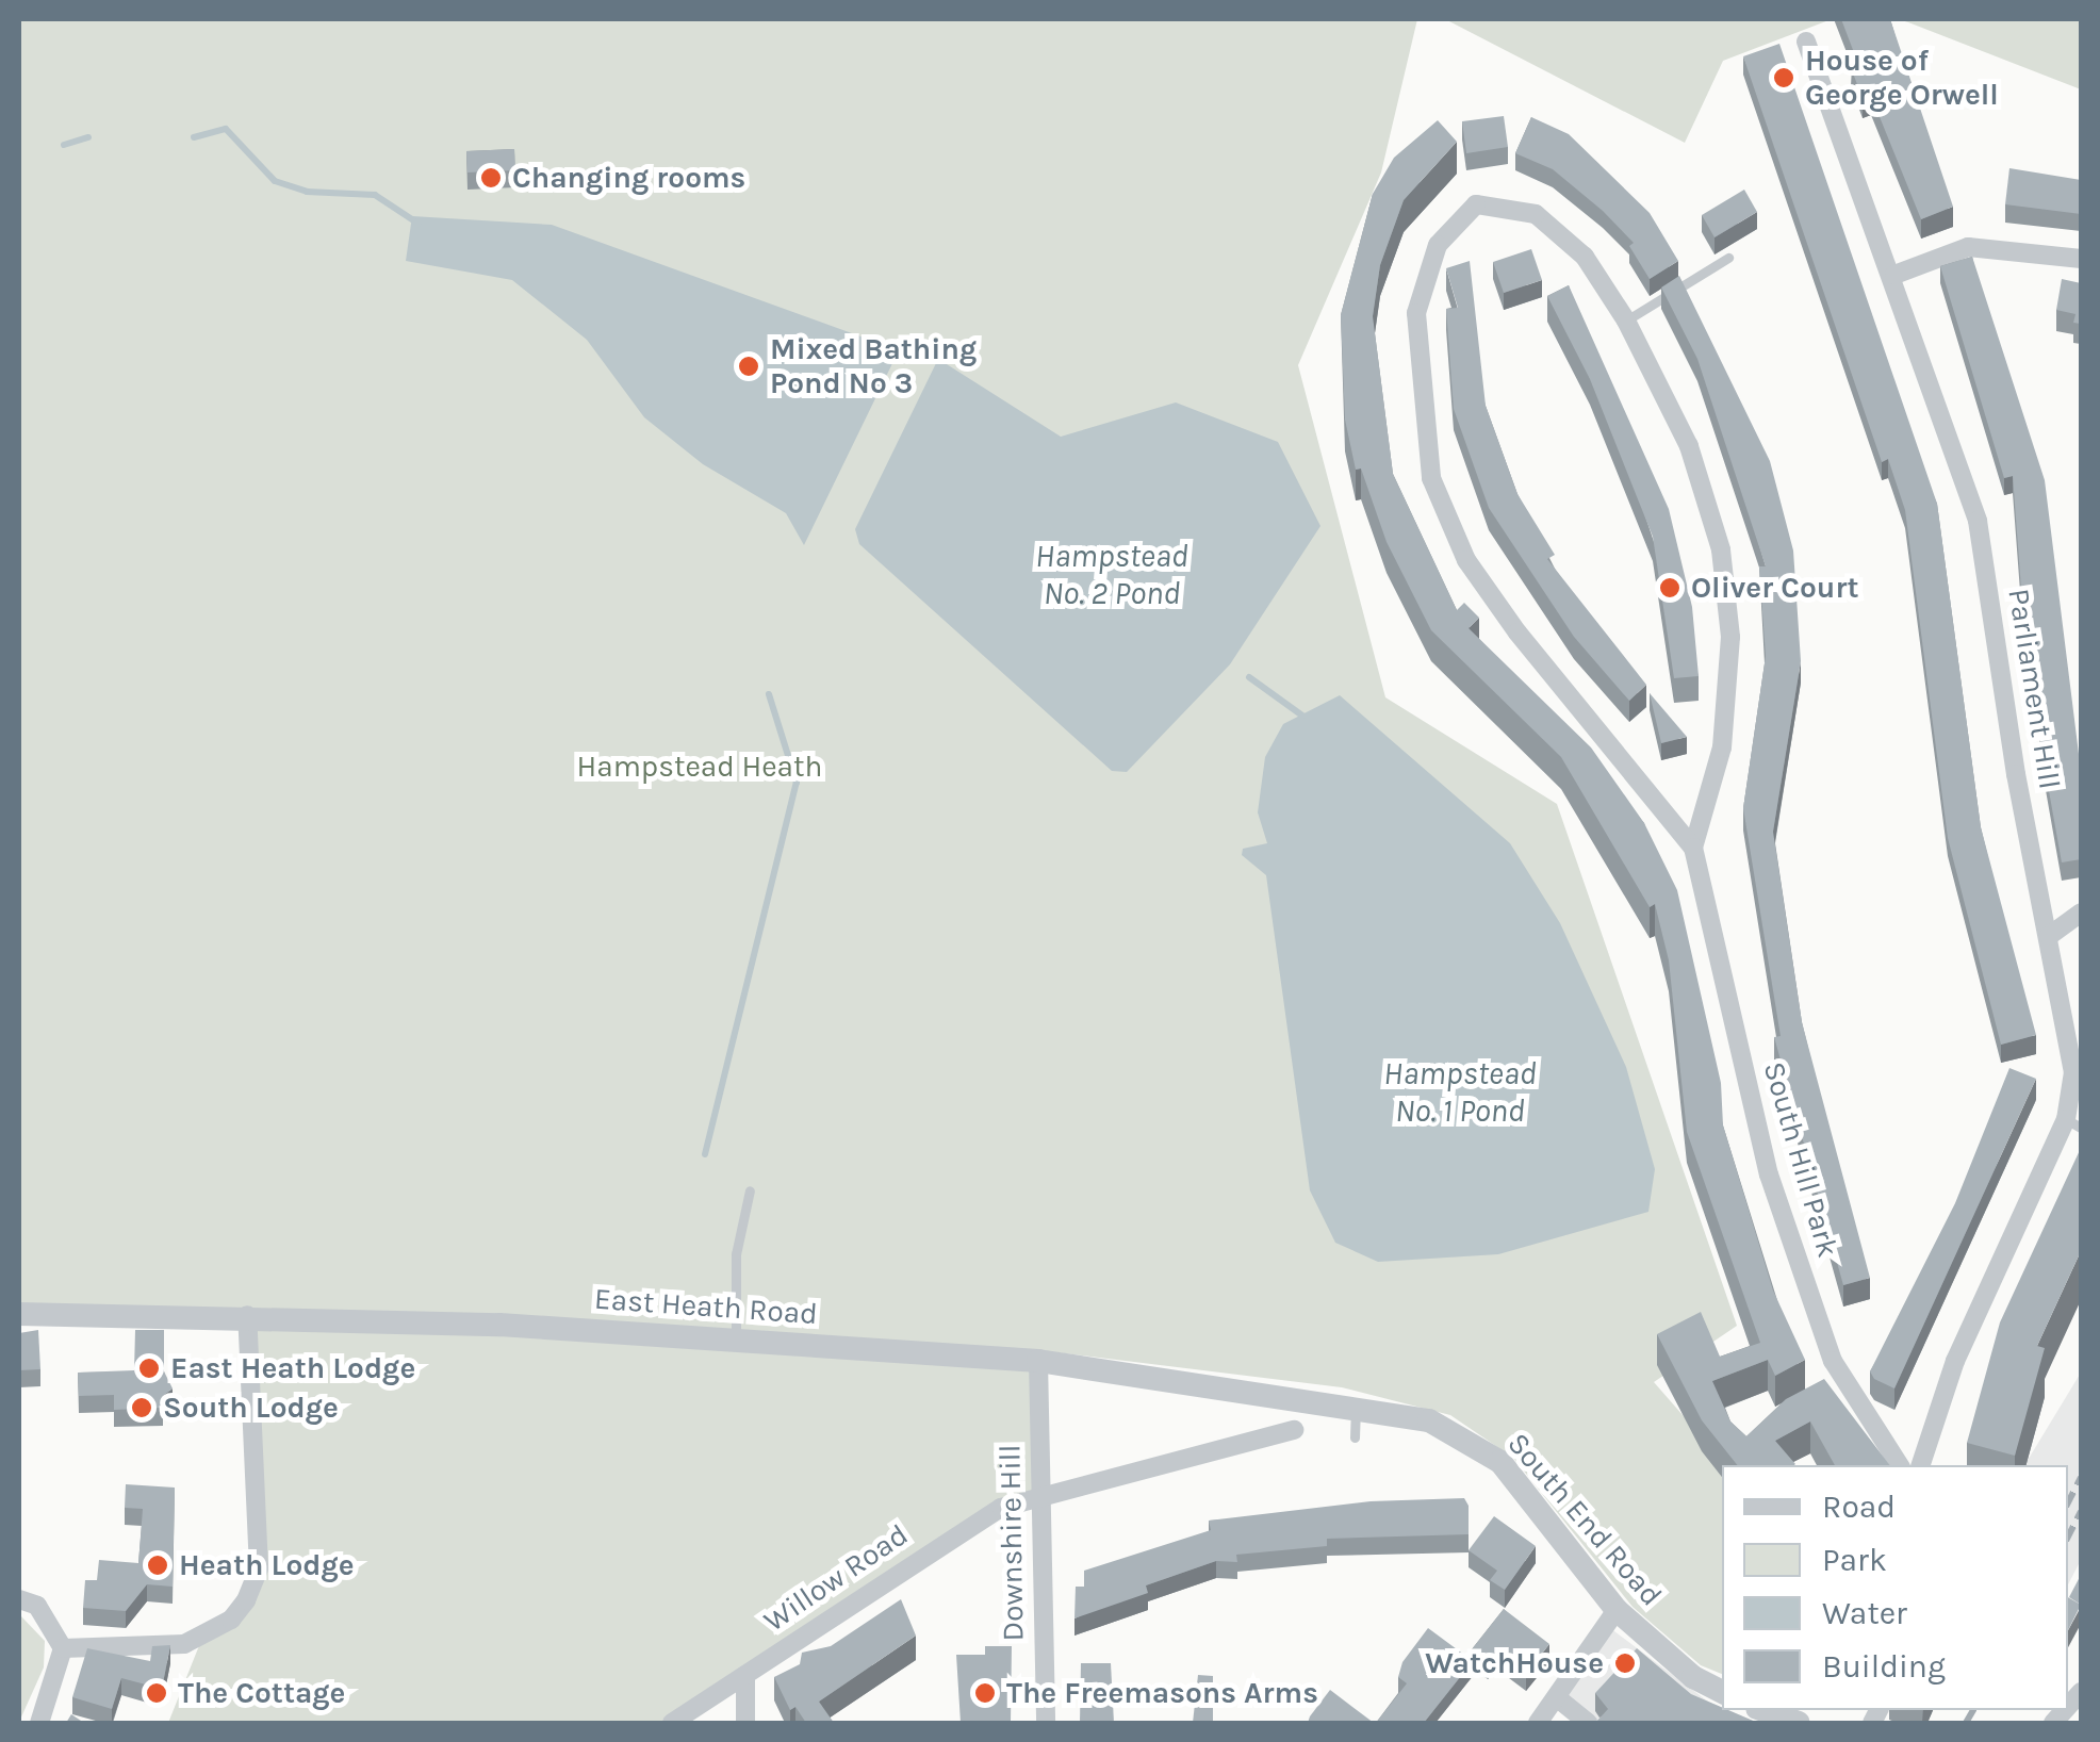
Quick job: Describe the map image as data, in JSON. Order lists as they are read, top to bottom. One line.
{"streets":{"street":["Parliament Hill","South Hill Park","East Heath Road","South End Road","Downshire Hill","Willow Road"]},"crossings":[["East Heath Road","South End Road"],["East Heath Road","Downshire Hill"],["Downshire Hill","Willow Road"]],"water":["Hampstead No. 2 Pond","Hampstead No. 1 Pond"],"parks":["Hampstead Heath"],"places":["House of George Orwell","Changing rooms","Mixed Bathing Pond No 3","Oliver Court","East Heath Lodge","South Lodge","Heath Lodge","WatchHouse","The Cottage","The Freemasons Arms"],"legend":["Road","Park","Water","Building"]}
